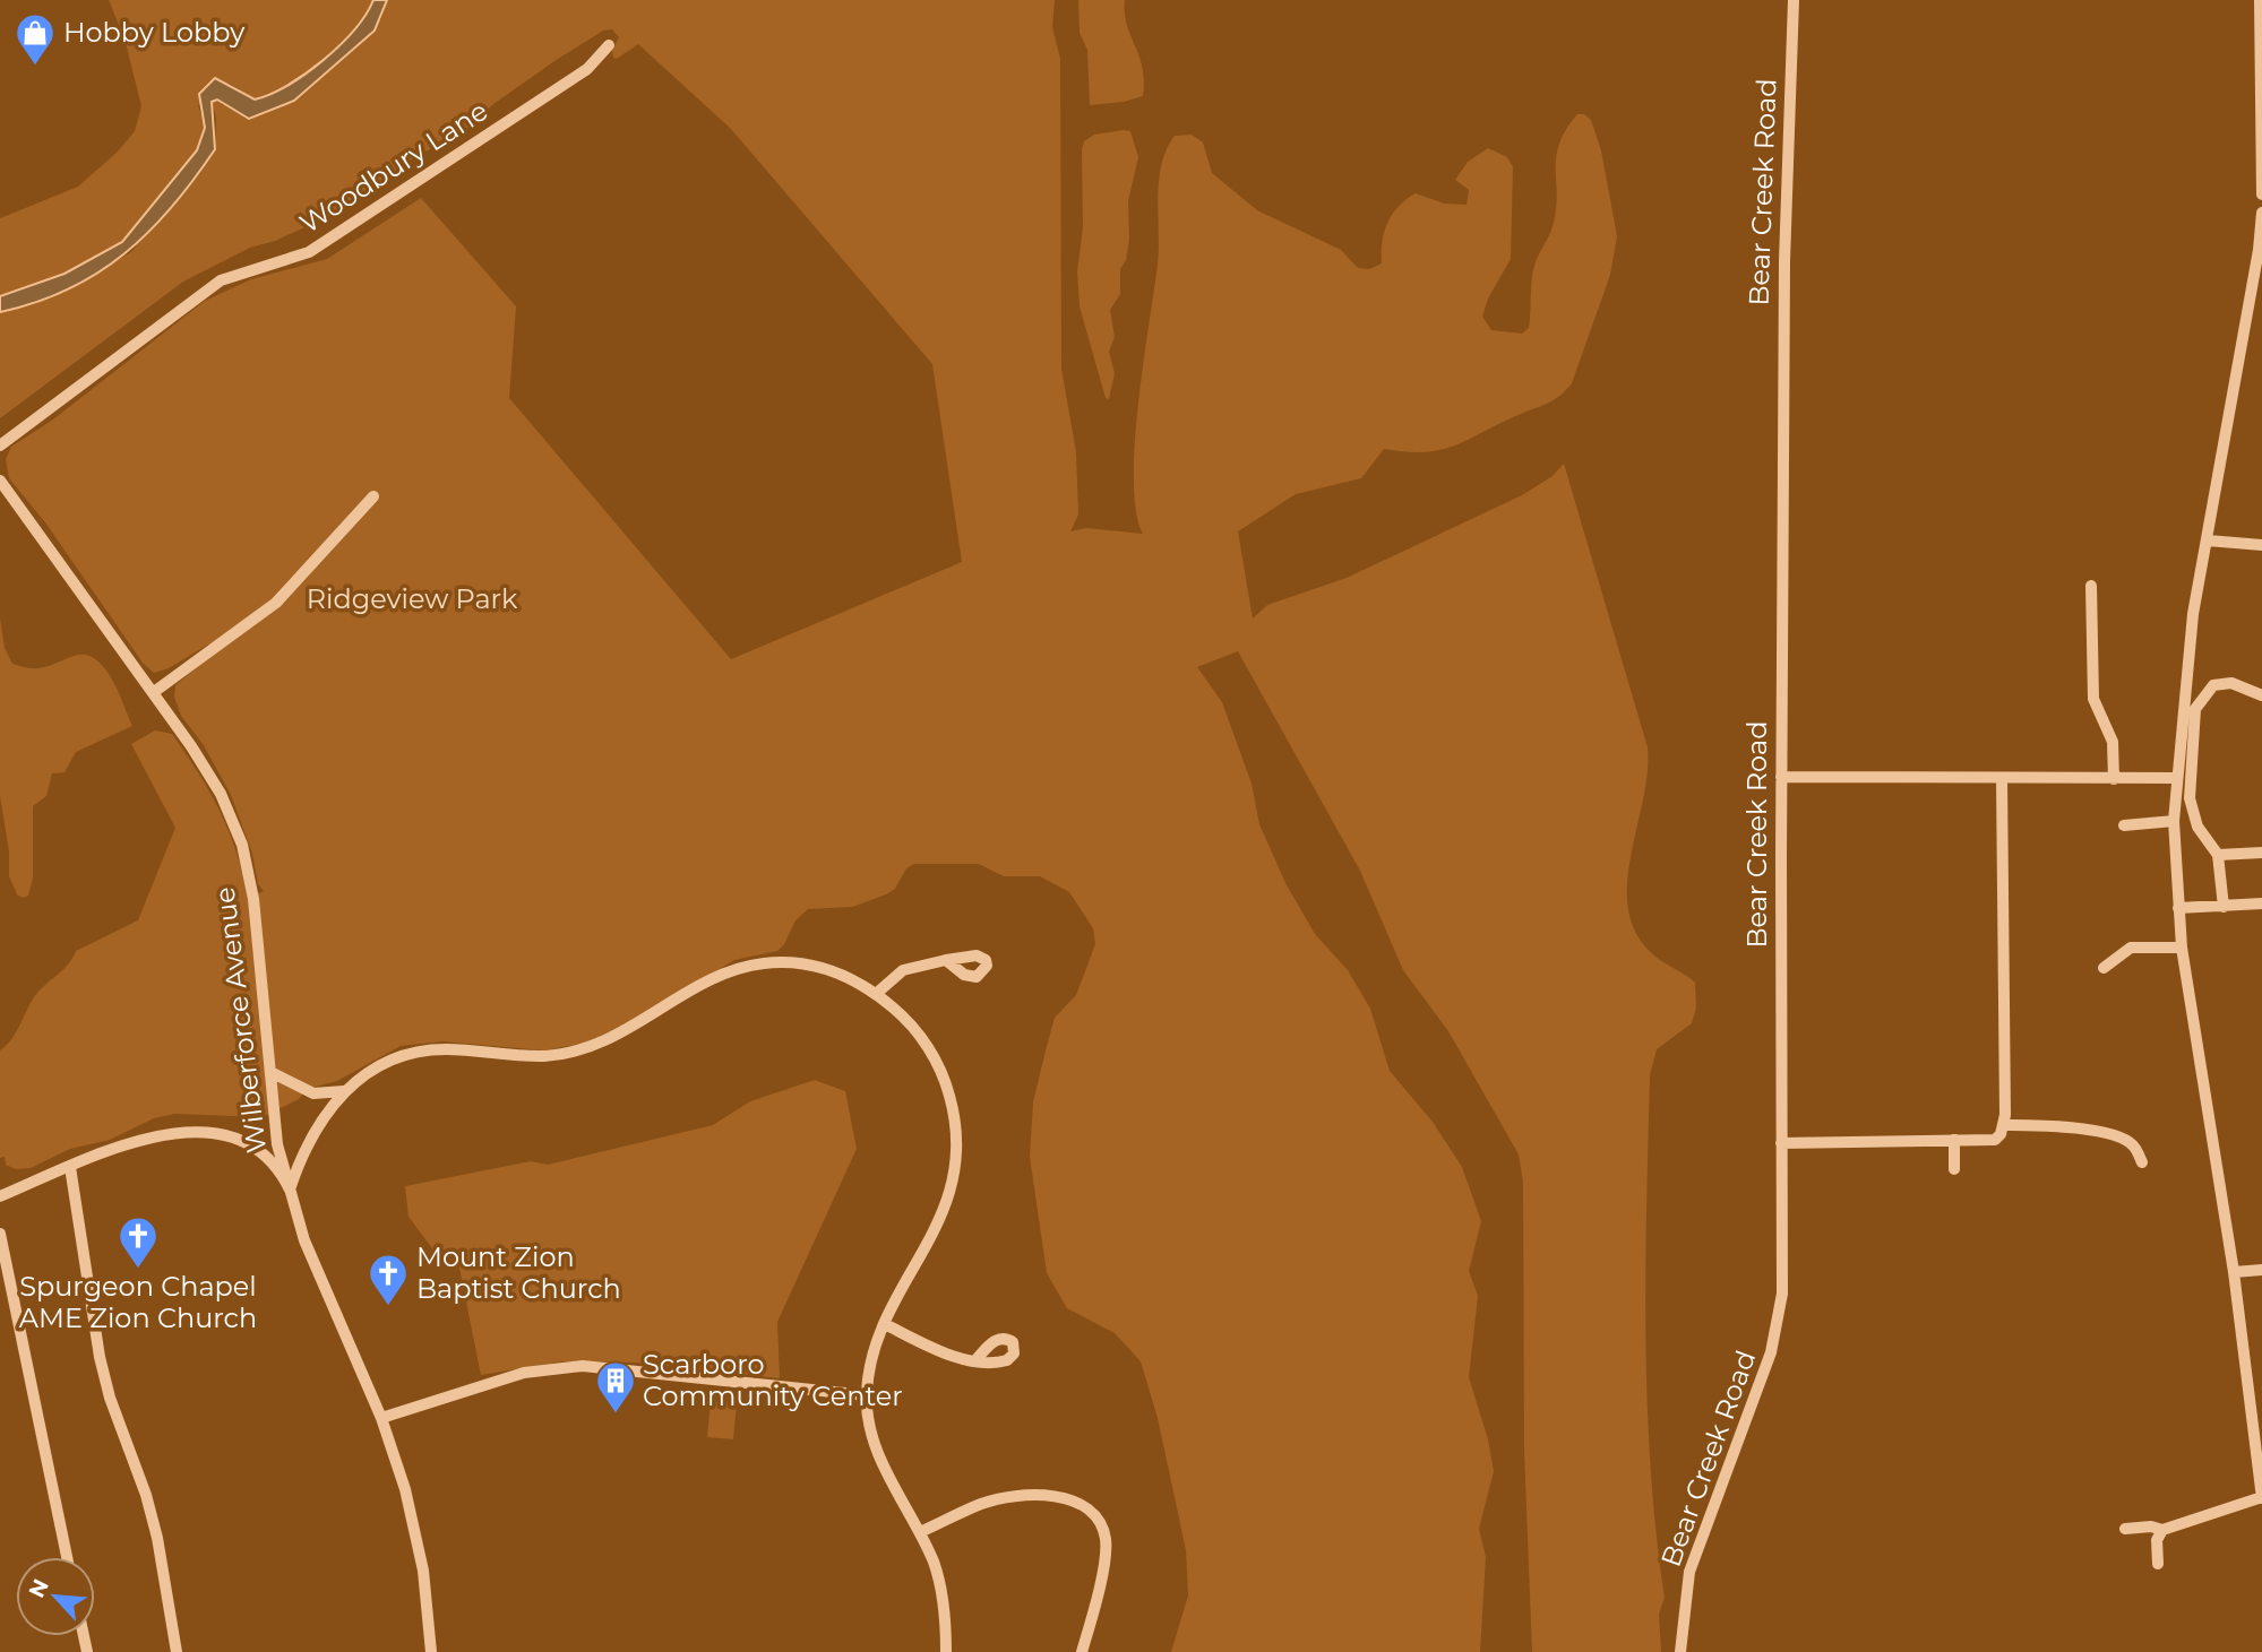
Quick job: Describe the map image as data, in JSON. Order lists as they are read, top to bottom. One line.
{"streets":{"street":["Woodbury Lane","Bear Creek Road","Wilberforce Avenue"]},"parks":["Ridgeview Park"],"places":{"shop":["Hobby Lobby"],"church":["Spurgeon Chapel AME Zion Church","Mount Zion Baptist Church"],"building":["Scarboro Community Center"]},"north":"top left"}
